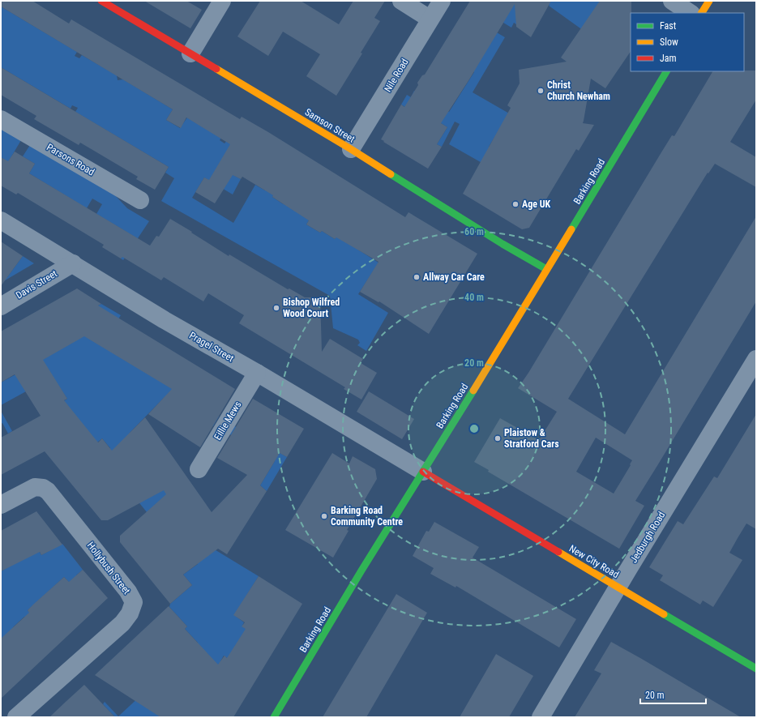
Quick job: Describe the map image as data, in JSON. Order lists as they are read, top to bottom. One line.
{"streets":{"street":["Nile Road","Samson Street","Parsons Road","Barking Road","Davis Street","Pragel Street","Eillie Mews","Jedburgh Road","New City Road","Hollybush Street"]},"crossings":[["Nile Road","Samson Street"],["Samson Street","Barking Road"],["Barking Road","Pragel Street"],["Barking Road","New City Road"],["Davis Street","Pragel Street"],["Pragel Street","Eillie Mews"],["Pragel Street","New City Road"],["Jedburgh Road","New City Road"]],"places":["Christ Church Newham","Age UK","Allway Car Care","Bishop Wilfred Wood Court","Plaistow & Stratford Cars","Barking Road Community Centre"],"legend":["Fast","Slow","Jam"],"scale_bar":"20 m","rings":["60 m","40 m","20 m"]}
